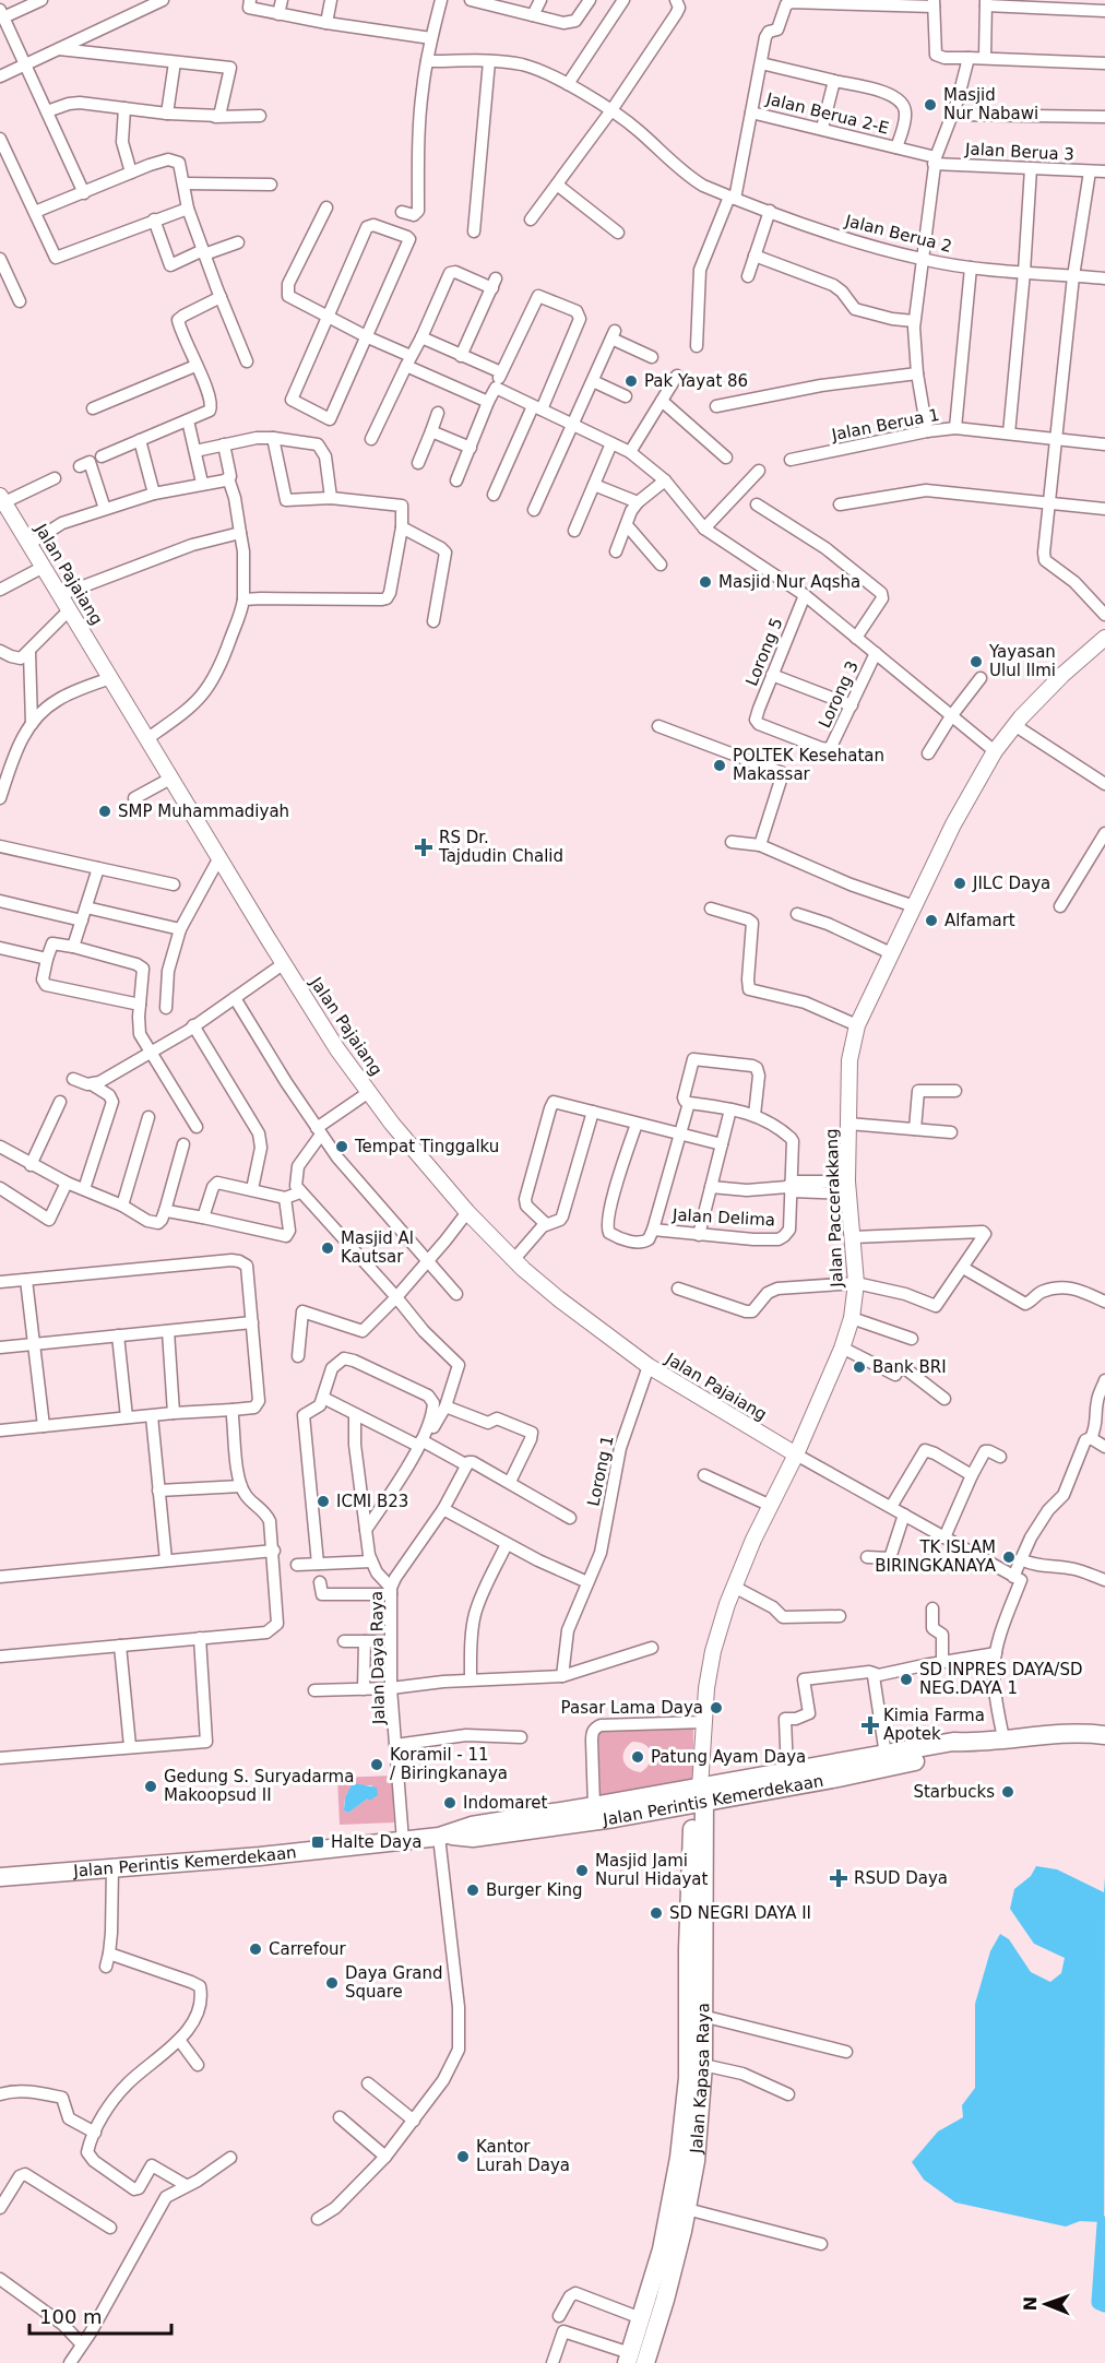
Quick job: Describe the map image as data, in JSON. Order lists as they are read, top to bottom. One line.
{"streets":{"highway":["Jalan Perintis Kemerdekaan","Jalan Kapasa Raya"],"main road":["Jalan Pajaiang","Jalan Paccerakkang"],"street":["Jalan Berua 2-E","Jalan Berua 3","Jalan Berua 2","Jalan Berua 1","Lorong 5","Lorong 3","Jalan Delima","Lorong 1","Jalan Daya Raya"]},"crossings":[["Jalan Berua 2-E","Jalan Berua 3"],["Jalan Berua 2-E","Jalan Berua 2"],["Jalan Pajaiang","Jalan Paccerakkang"],["Jalan Pajaiang","Lorong 1"],["Lorong 5","Lorong 3"],["Jalan Paccerakkang","Jalan Perintis Kemerdekaan"],["Jalan Paccerakkang","Jalan Kapasa Raya"],["Jalan Daya Raya","Jalan Perintis Kemerdekaan"],["Jalan Perintis Kemerdekaan","Jalan Kapasa Raya"]],"places":{"other":["Masjid Nur Nabawi","Pak Yayat 86","Masjid Nur Aqsha","Yayasan Ulul Ilmi","POLTEK Kesehatan Makassar","SMP Muhammadiyah","JILC Daya","Alfamart","Tempat Tinggalku","Masjid Al Kautsar","Bank BRI","ICMI B23","TK ISLAM BIRINGKANAYA","SD INPRES DAYA/SD NEG.DAYA 1","Pasar Lama Daya","Patung Ayam Daya","Koramil - 11 / Biringkanaya","Gedung S. Suryadarma Makoopsud II","Starbucks","Indomaret","Masjid Jami Nurul Hidayat","Burger King","SD NEGRI DAYA II","Carrefour","Daya Grand Square","Kantor Lurah Daya"],"health":["RS Dr. Tajdudin Chalid","Kimia Farma Apotek","RSUD Daya"],"transit":["Halte Daya"]},"scale_bar":"100 m","north":"left"}
